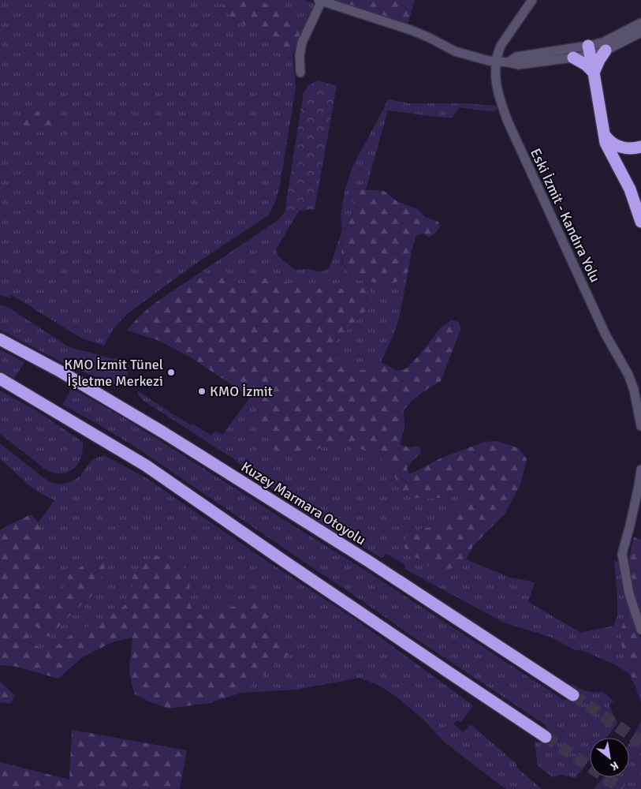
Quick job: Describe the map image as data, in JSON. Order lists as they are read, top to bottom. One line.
{"streets":{"highway":["Kuzey Marmara Otoyolu"],"street":["Eski İzmit - Kandıra Yolu"]},"places":["KMO İzmit Tünel İşletme Merkezi","KMO İzmit"],"north":"bottom right"}
